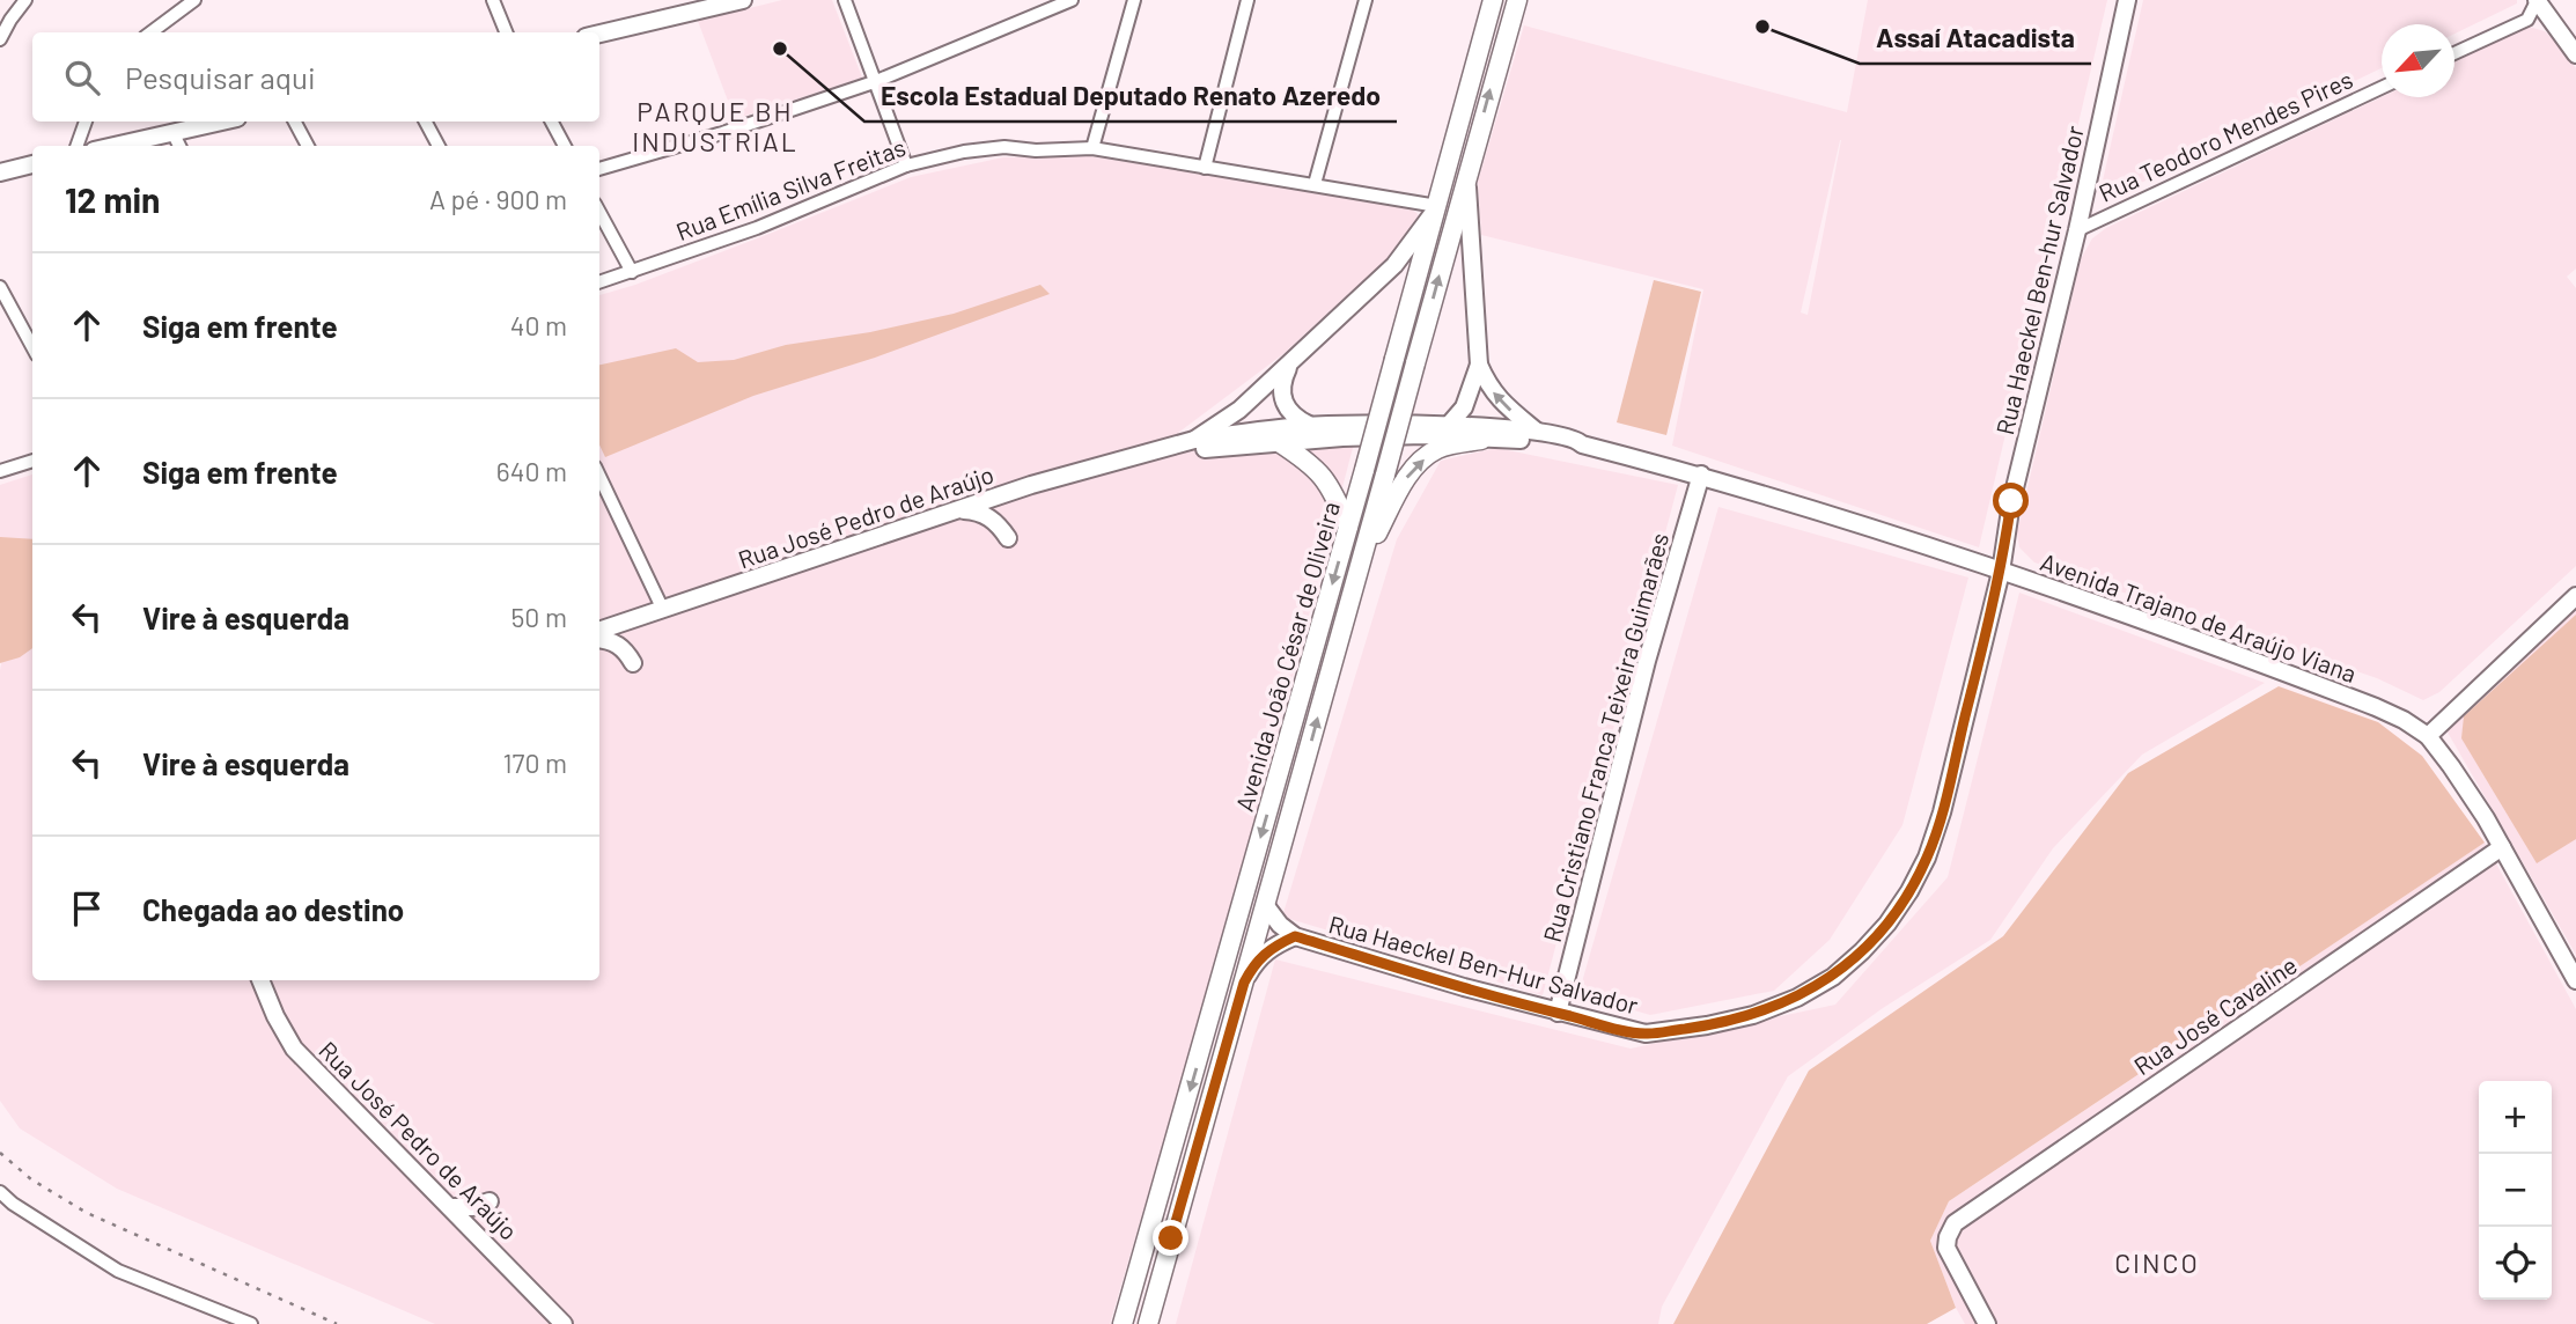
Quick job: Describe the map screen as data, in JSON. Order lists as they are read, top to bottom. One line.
{"streets":{"main road":["Avenida João César de Oliveira"],"street":["Rua Teodoro Mendes Pires","Rua Emília Silva Freitas","Rua Haeckel Ben-hur Salvador","Rua José Pedro de Araújo","Avenida Trajano de Araújo Viana","Rua Cristiano Franca Teixeira Guimarães","Rua Haeckel Ben-Hur Salvador","Rua José Cavaline"]},"crossings":[["Rua Teodoro Mendes Pires","Rua Haeckel Ben-hur Salvador"],["Rua Emília Silva Freitas","Rua José Pedro de Araújo"],["Rua Emília Silva Freitas","Avenida João César de Oliveira"],["Rua Haeckel Ben-hur Salvador","Avenida Trajano de Araújo Viana"],["Rua Haeckel Ben-hur Salvador","Rua Haeckel Ben-Hur Salvador"],["Rua José Pedro de Araújo","Avenida Trajano de Araújo Viana"],["Rua José Pedro de Araújo","Avenida João César de Oliveira"],["Avenida Trajano de Araújo Viana","Avenida João César de Oliveira"],["Avenida Trajano de Araújo Viana","Rua Cristiano Franca Teixeira Guimarães"],["Avenida Trajano de Araújo Viana","Rua Haeckel Ben-Hur Salvador"],["Avenida Trajano de Araújo Viana","Rua José Cavaline"],["Avenida João César de Oliveira","Rua Haeckel Ben-Hur Salvador"],["Rua Cristiano Franca Teixeira Guimarães","Rua Haeckel Ben-Hur Salvador"]],"districts":["PARQUE BH INDUSTRIAL","CINCO"],"places":["Assaí Atacadista","Escola Estadual Deputado Renato Azeredo"],"north":"bottom left","page":{"search":"Pesquisar aqui","heading":["12 min","A pé · 900 m"],"list":[["Siga em frente","40 m"],["Siga em frente","640 m"],["Vire à esquerda","50 m"],["Vire à esquerda","170 m"],"Chegada ao destino"],"map_buttons":["+","−"]}}
